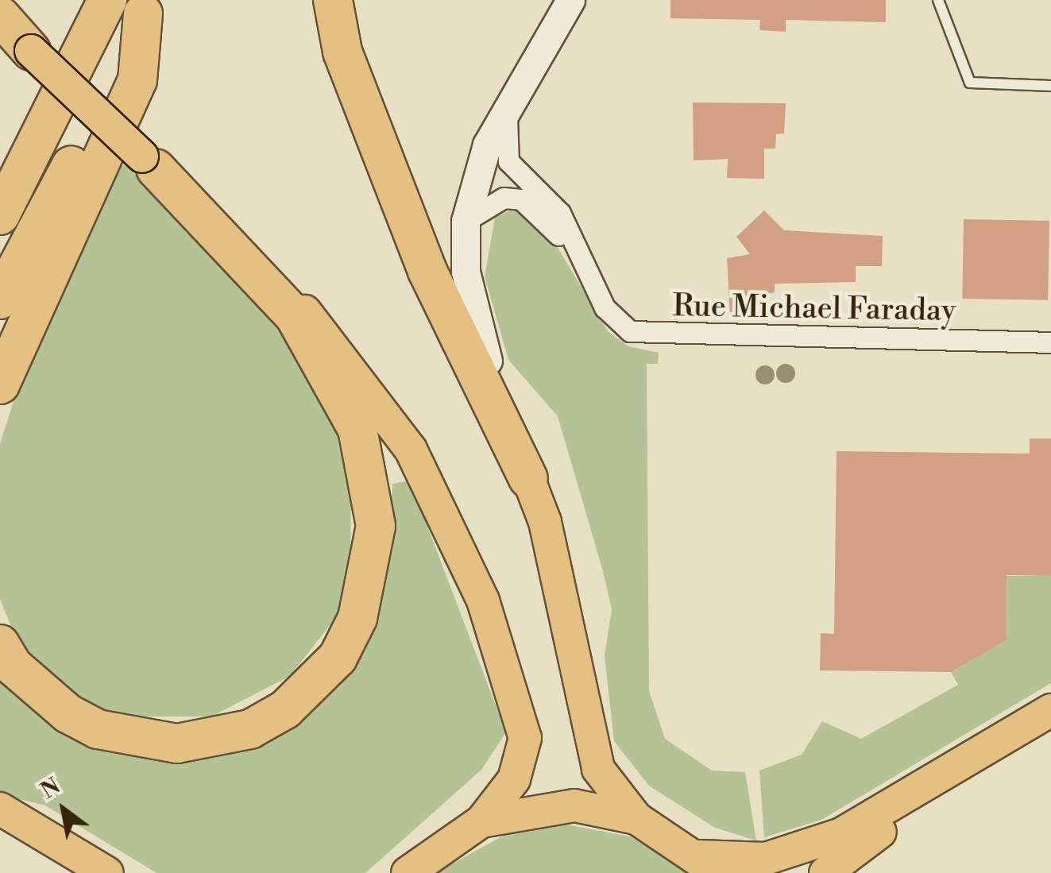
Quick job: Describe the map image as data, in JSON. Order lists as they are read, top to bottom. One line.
{"streets":{"street":["Rue Michael Faraday"]},"north":"top left"}
